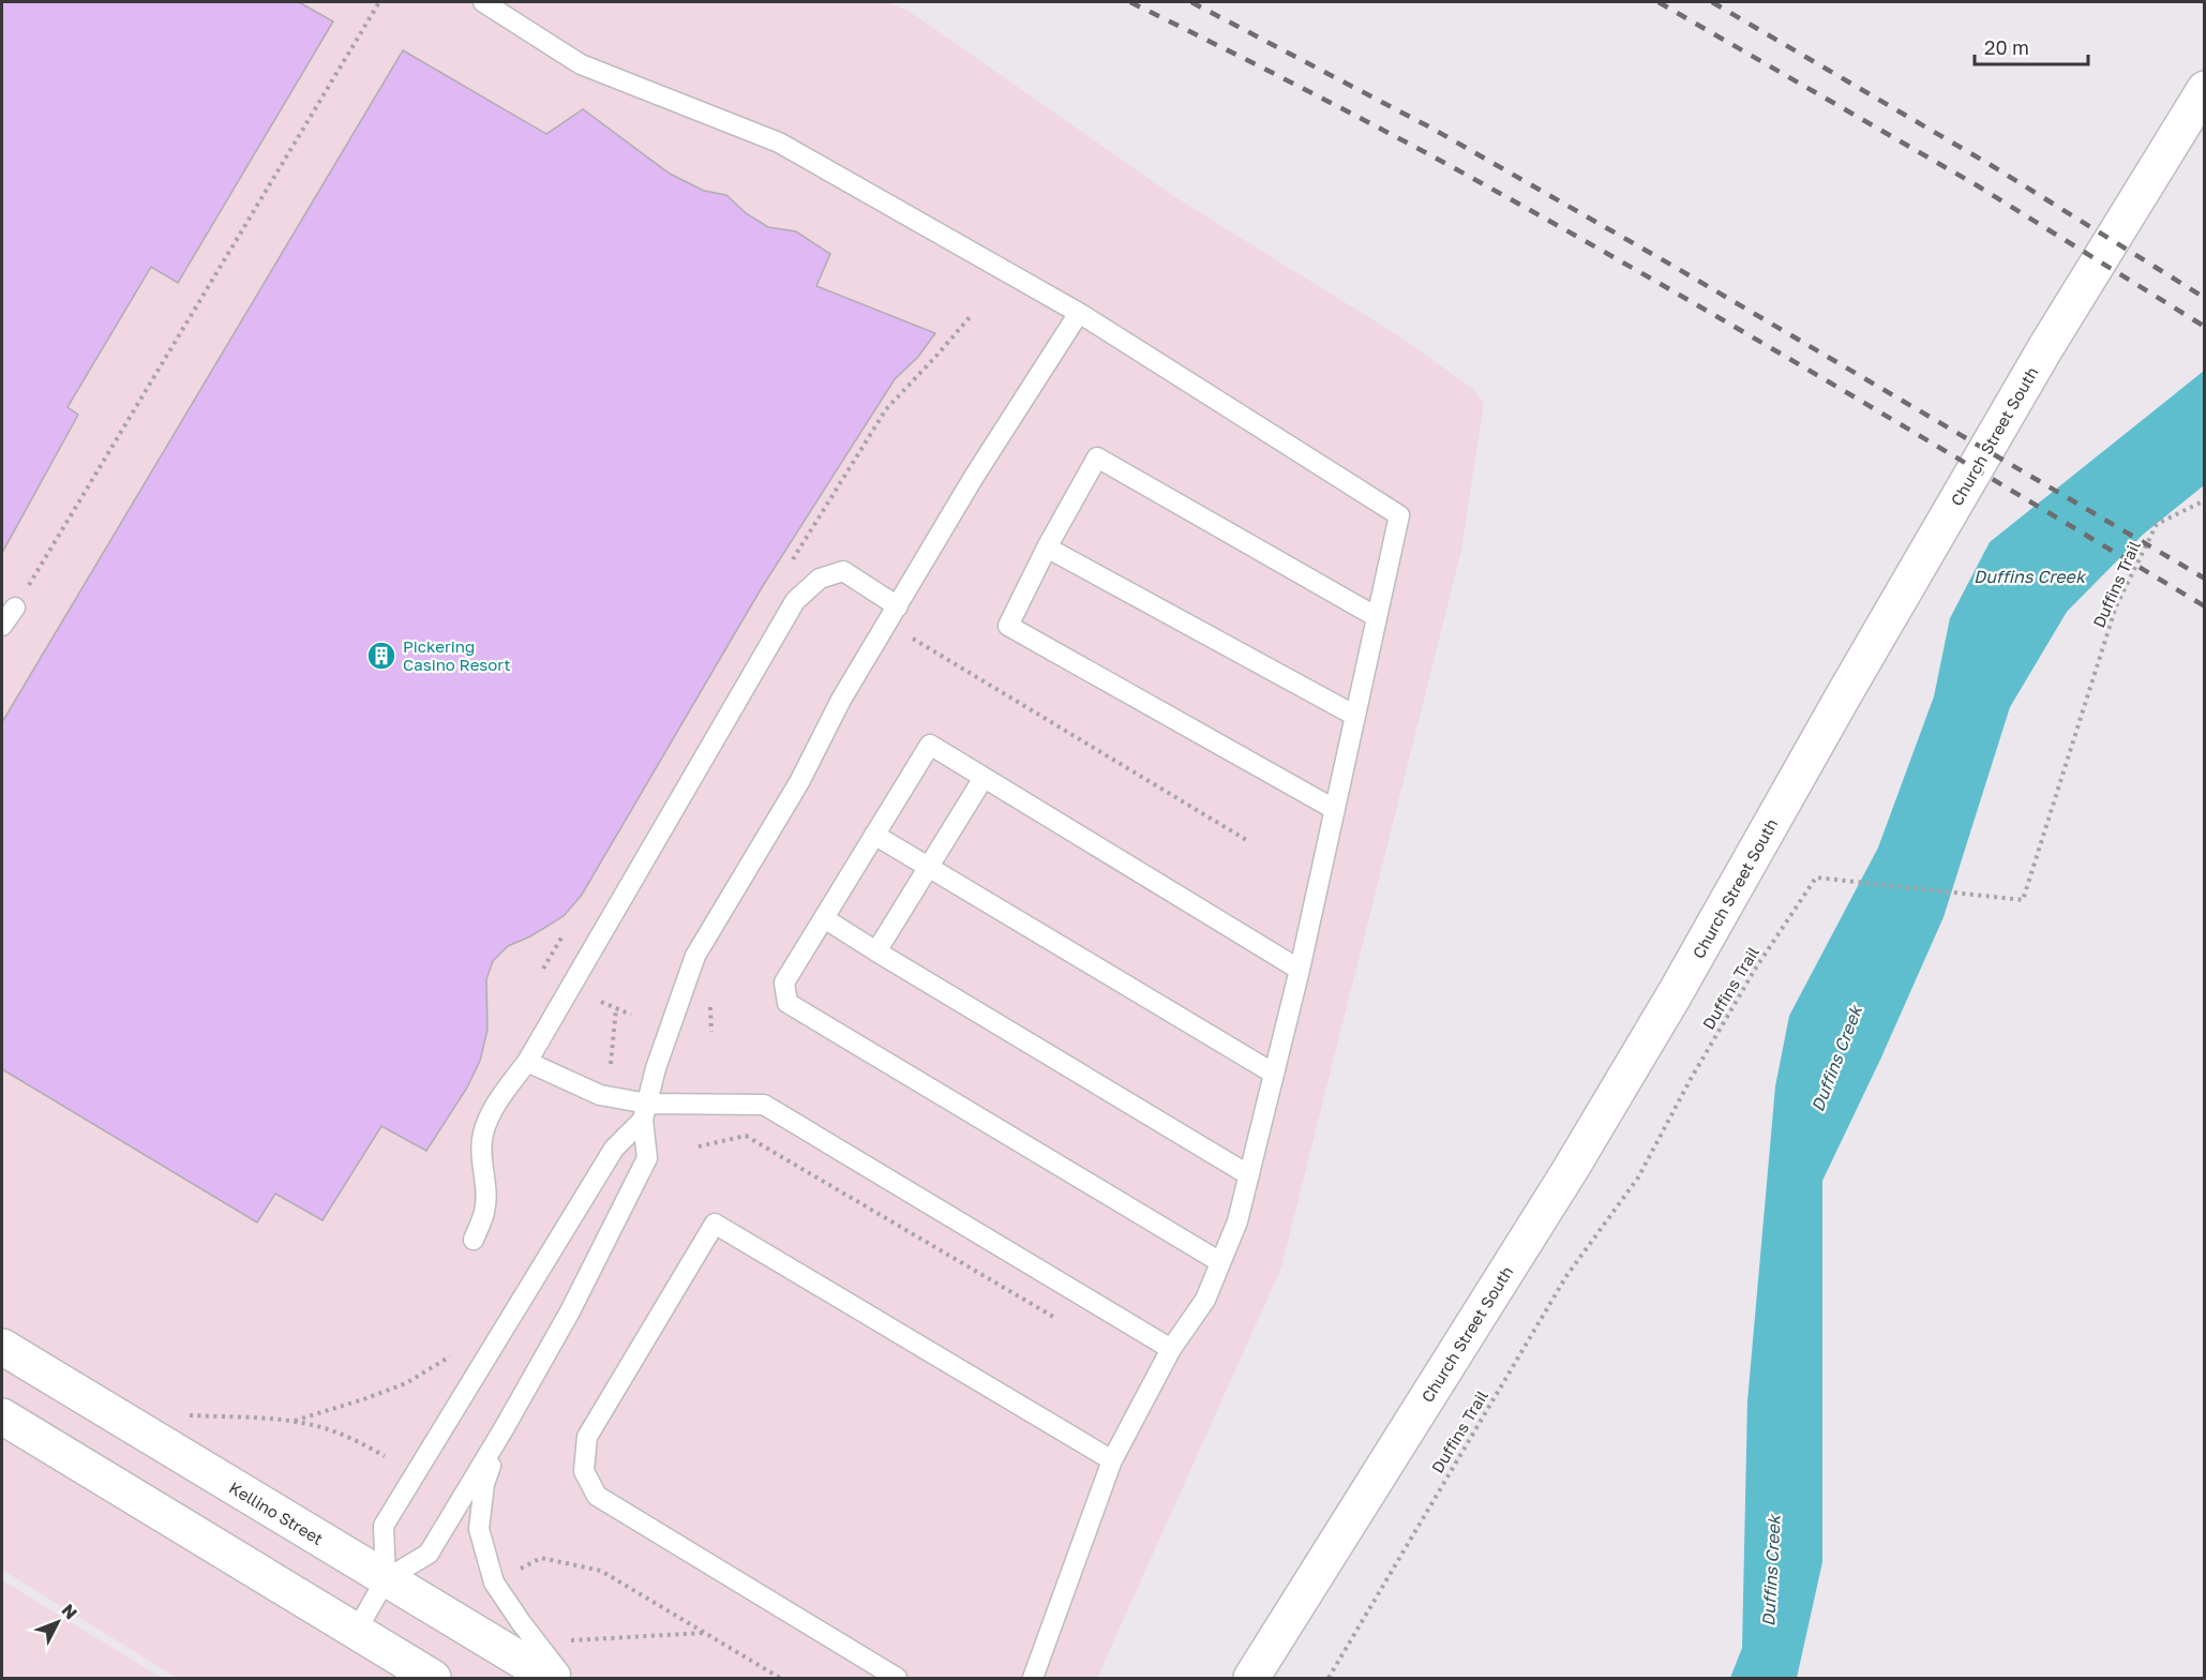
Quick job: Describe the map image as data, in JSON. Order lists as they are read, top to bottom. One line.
{"streets":{"main road":["Church Street South","Kellino Street"],"path":["Duffins Trail"]},"water":["Duffins Creek"],"places":{"building":["Pickering Casino Resort"]},"scale_bar":"20 m","north":"top right"}
